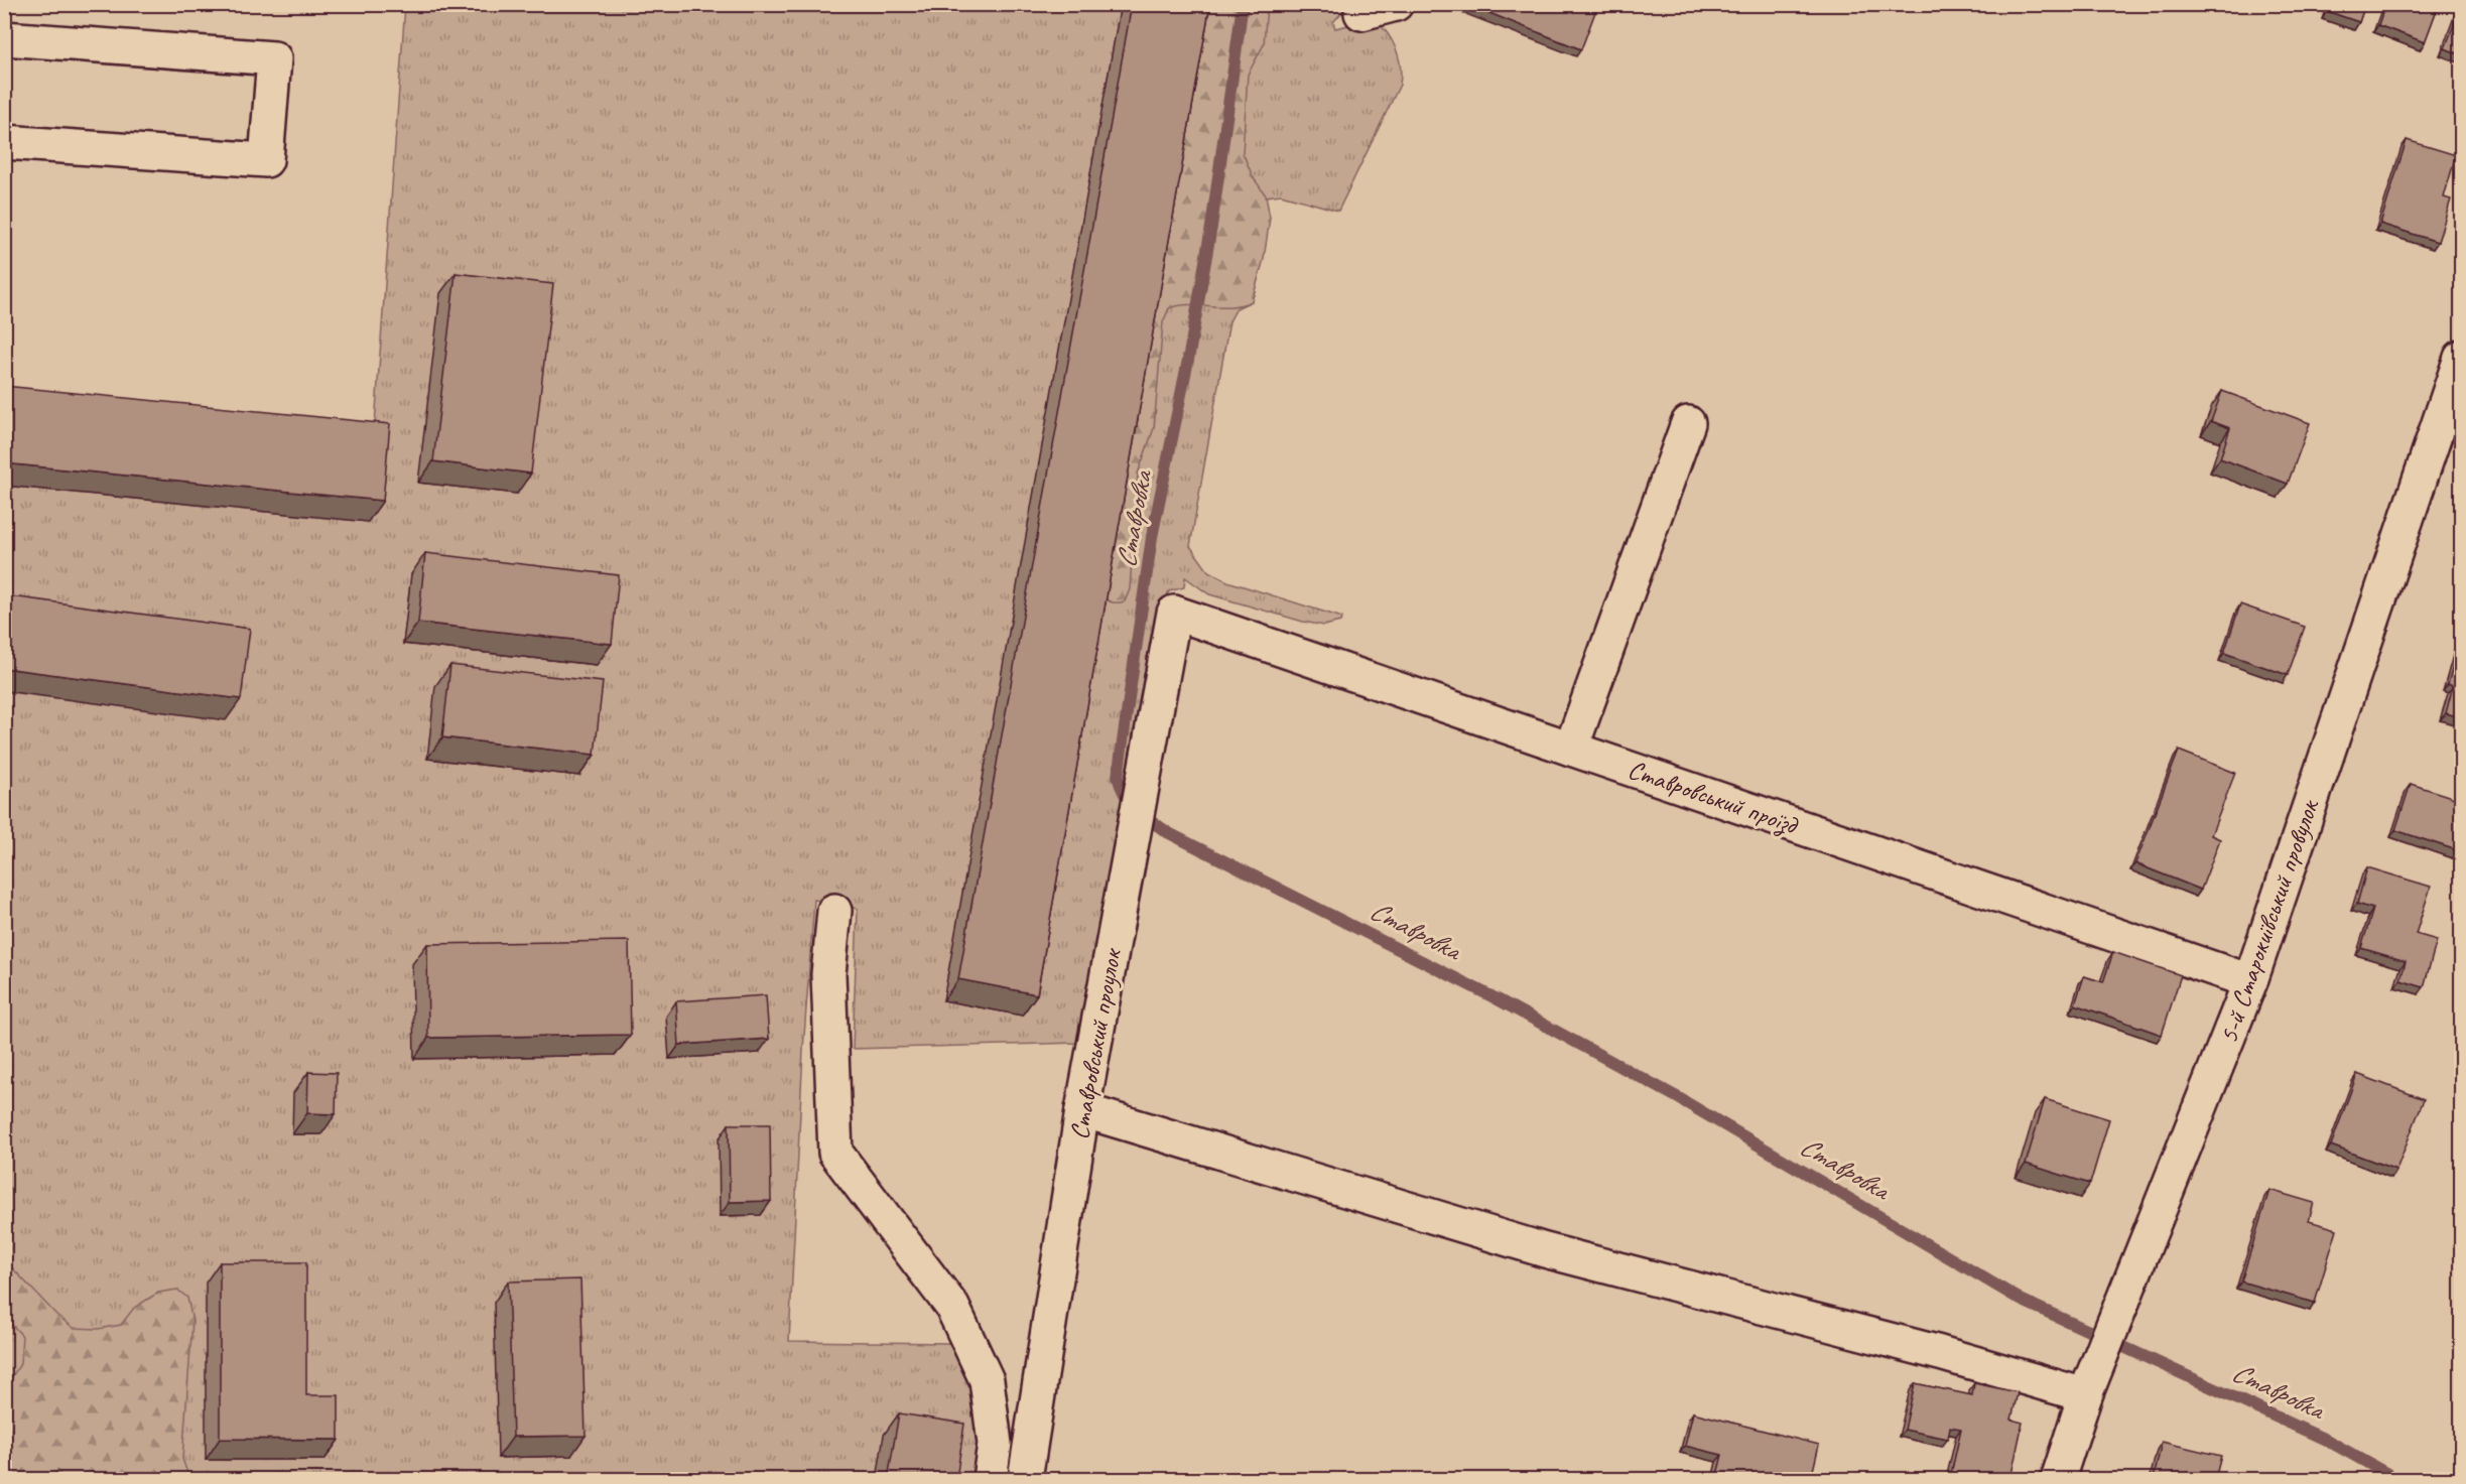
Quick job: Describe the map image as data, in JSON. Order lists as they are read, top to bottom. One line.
{"streets":{"street":["Ставровський проїзд","5-й Старокиївський провулок","Ставровський проулок"]},"crossings":[["Ставровський проїзд","5-й Старокиївський провулок"],["Ставровський проїзд","Ставровський проулок"]],"water":["Ставровка"]}
